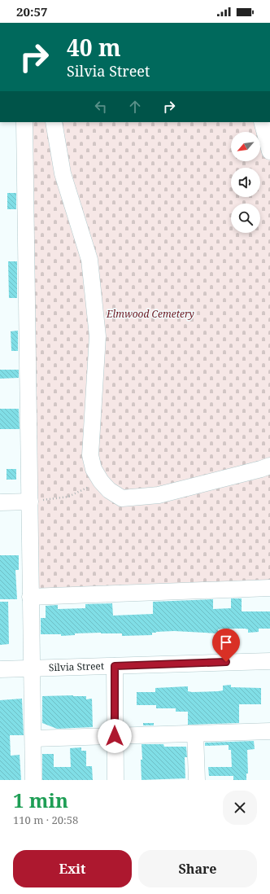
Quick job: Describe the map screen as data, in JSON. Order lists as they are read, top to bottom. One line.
{"streets":{"street":["Silvia Street"]},"parks":["Elmwood Cemetery"],"north":"bottom left","page":{"status":"20:57","turn":["40 m","Silvia Street"],"heading":["1 min","110 m · 20:58"],"buttons":["Exit","Share"]}}
